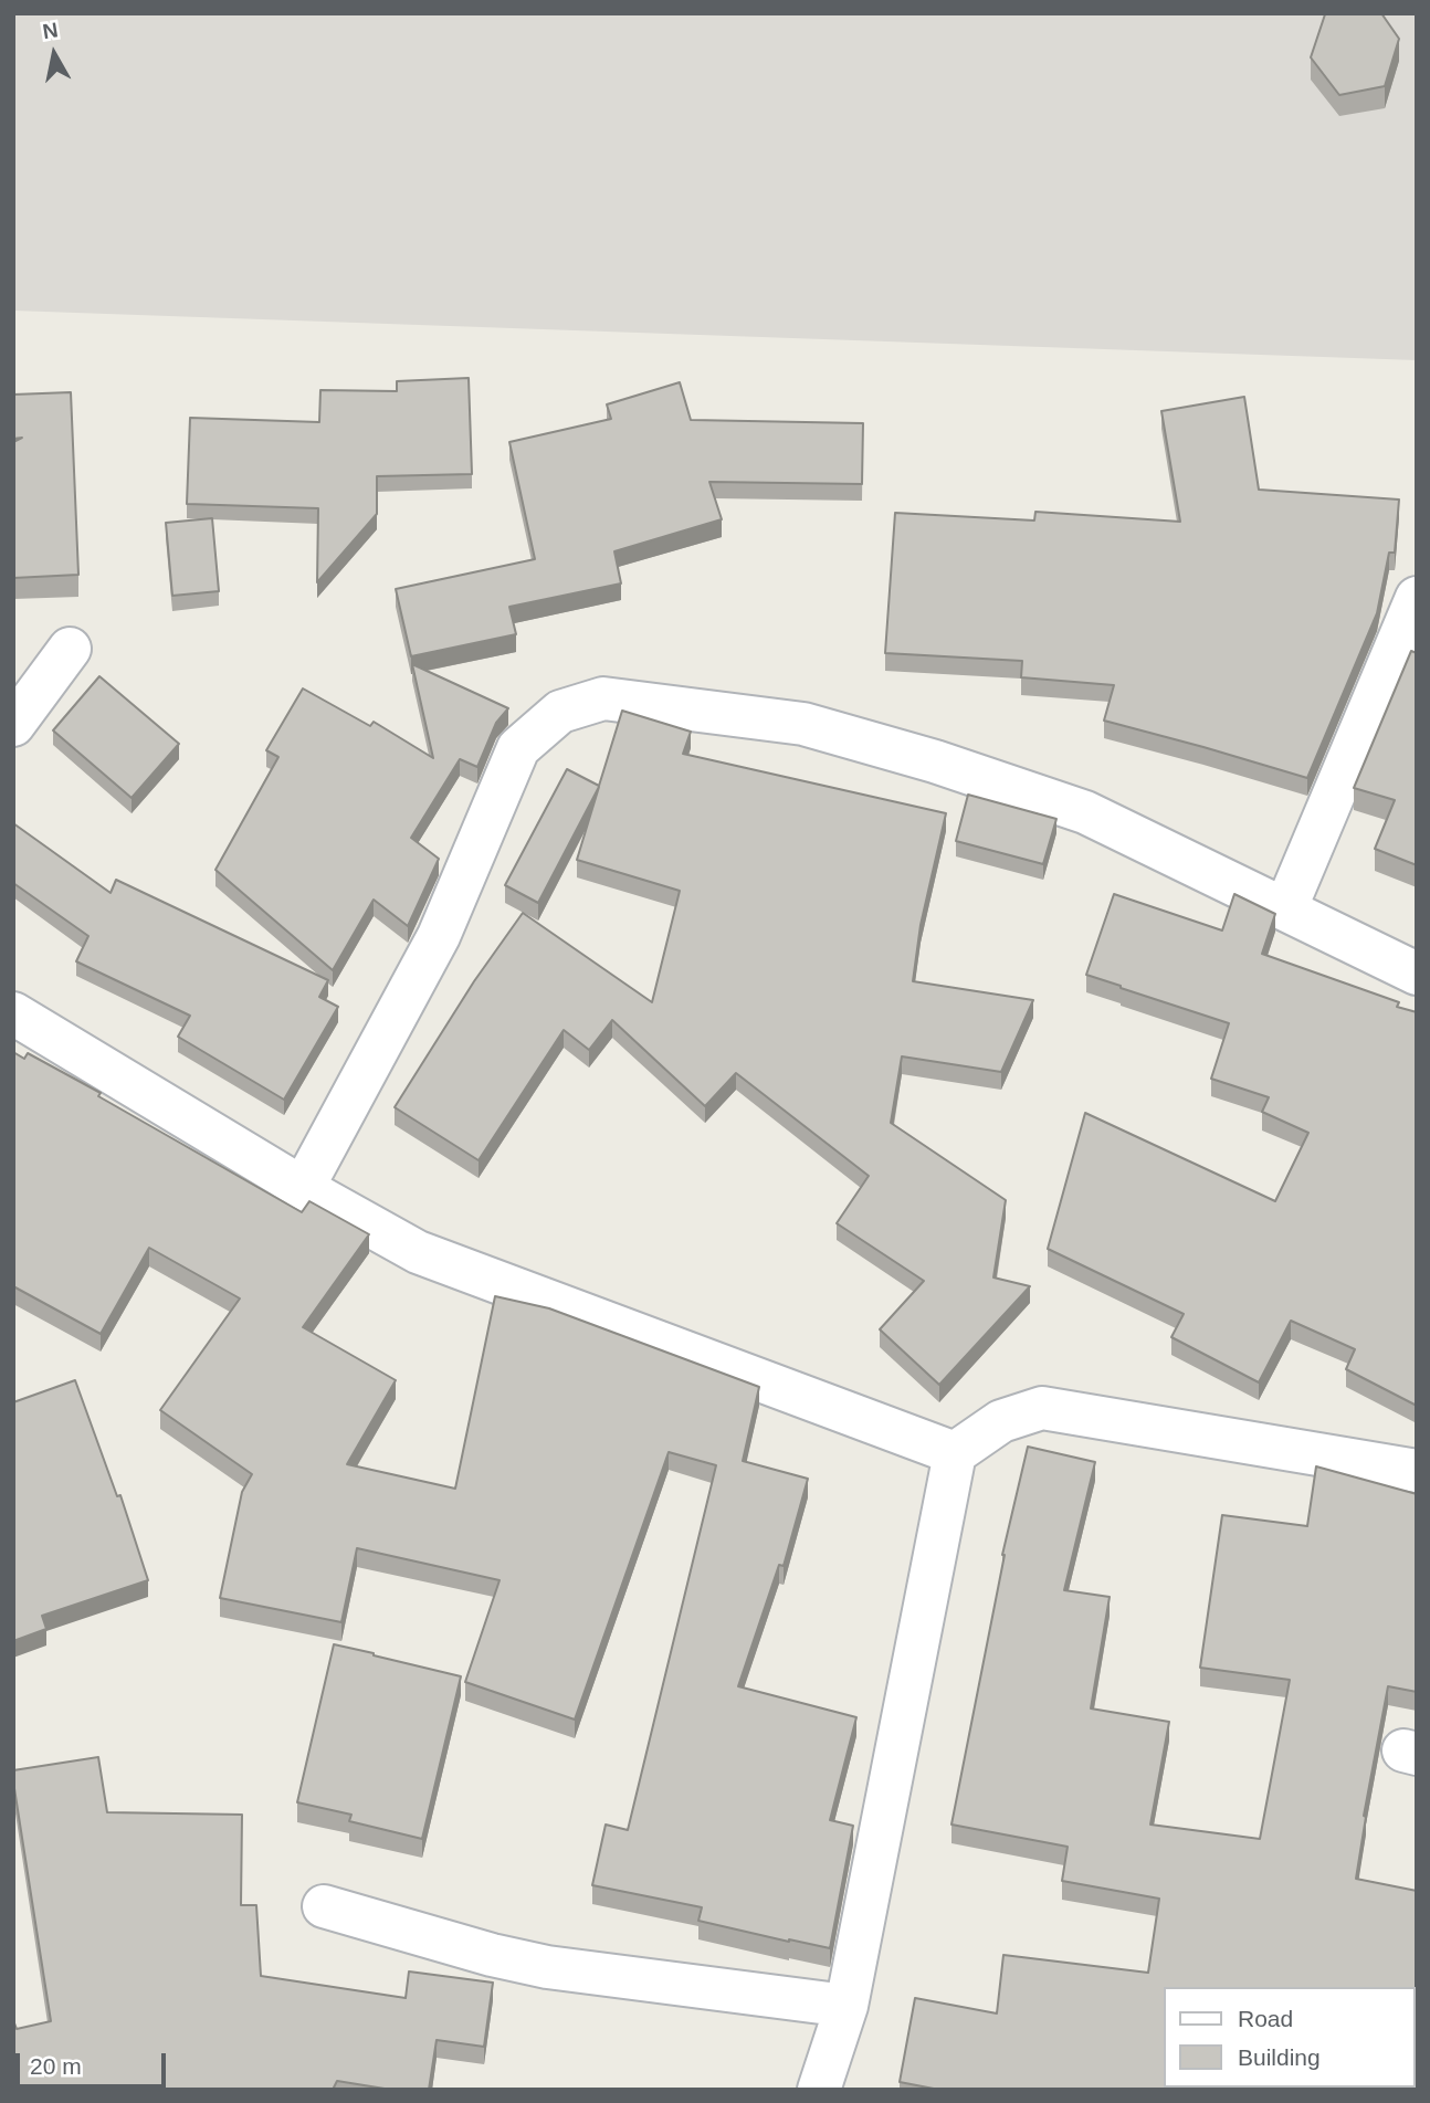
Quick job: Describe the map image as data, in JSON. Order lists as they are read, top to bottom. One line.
{"legend":["Road","Building"],"scale_bar":"20 m","north":"top"}
